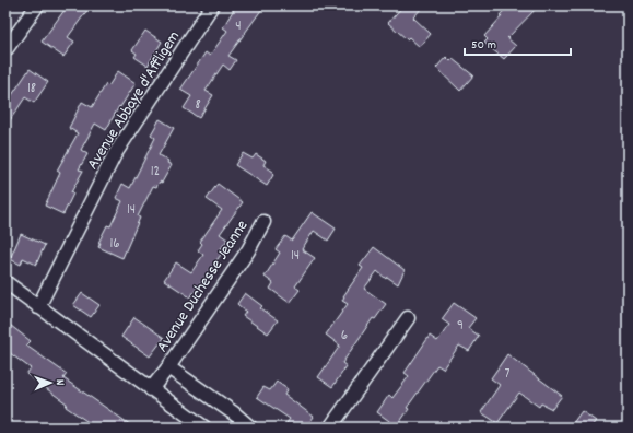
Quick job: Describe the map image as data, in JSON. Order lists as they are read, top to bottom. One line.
{"streets":{"street":["Avenue Abbaye d'Affligem","Avenue Duchesse Jeanne"]},"house_numbers":["4","18","8","12","14","16","14","9","6","7"],"scale_bar":"50 m","north":"right"}
